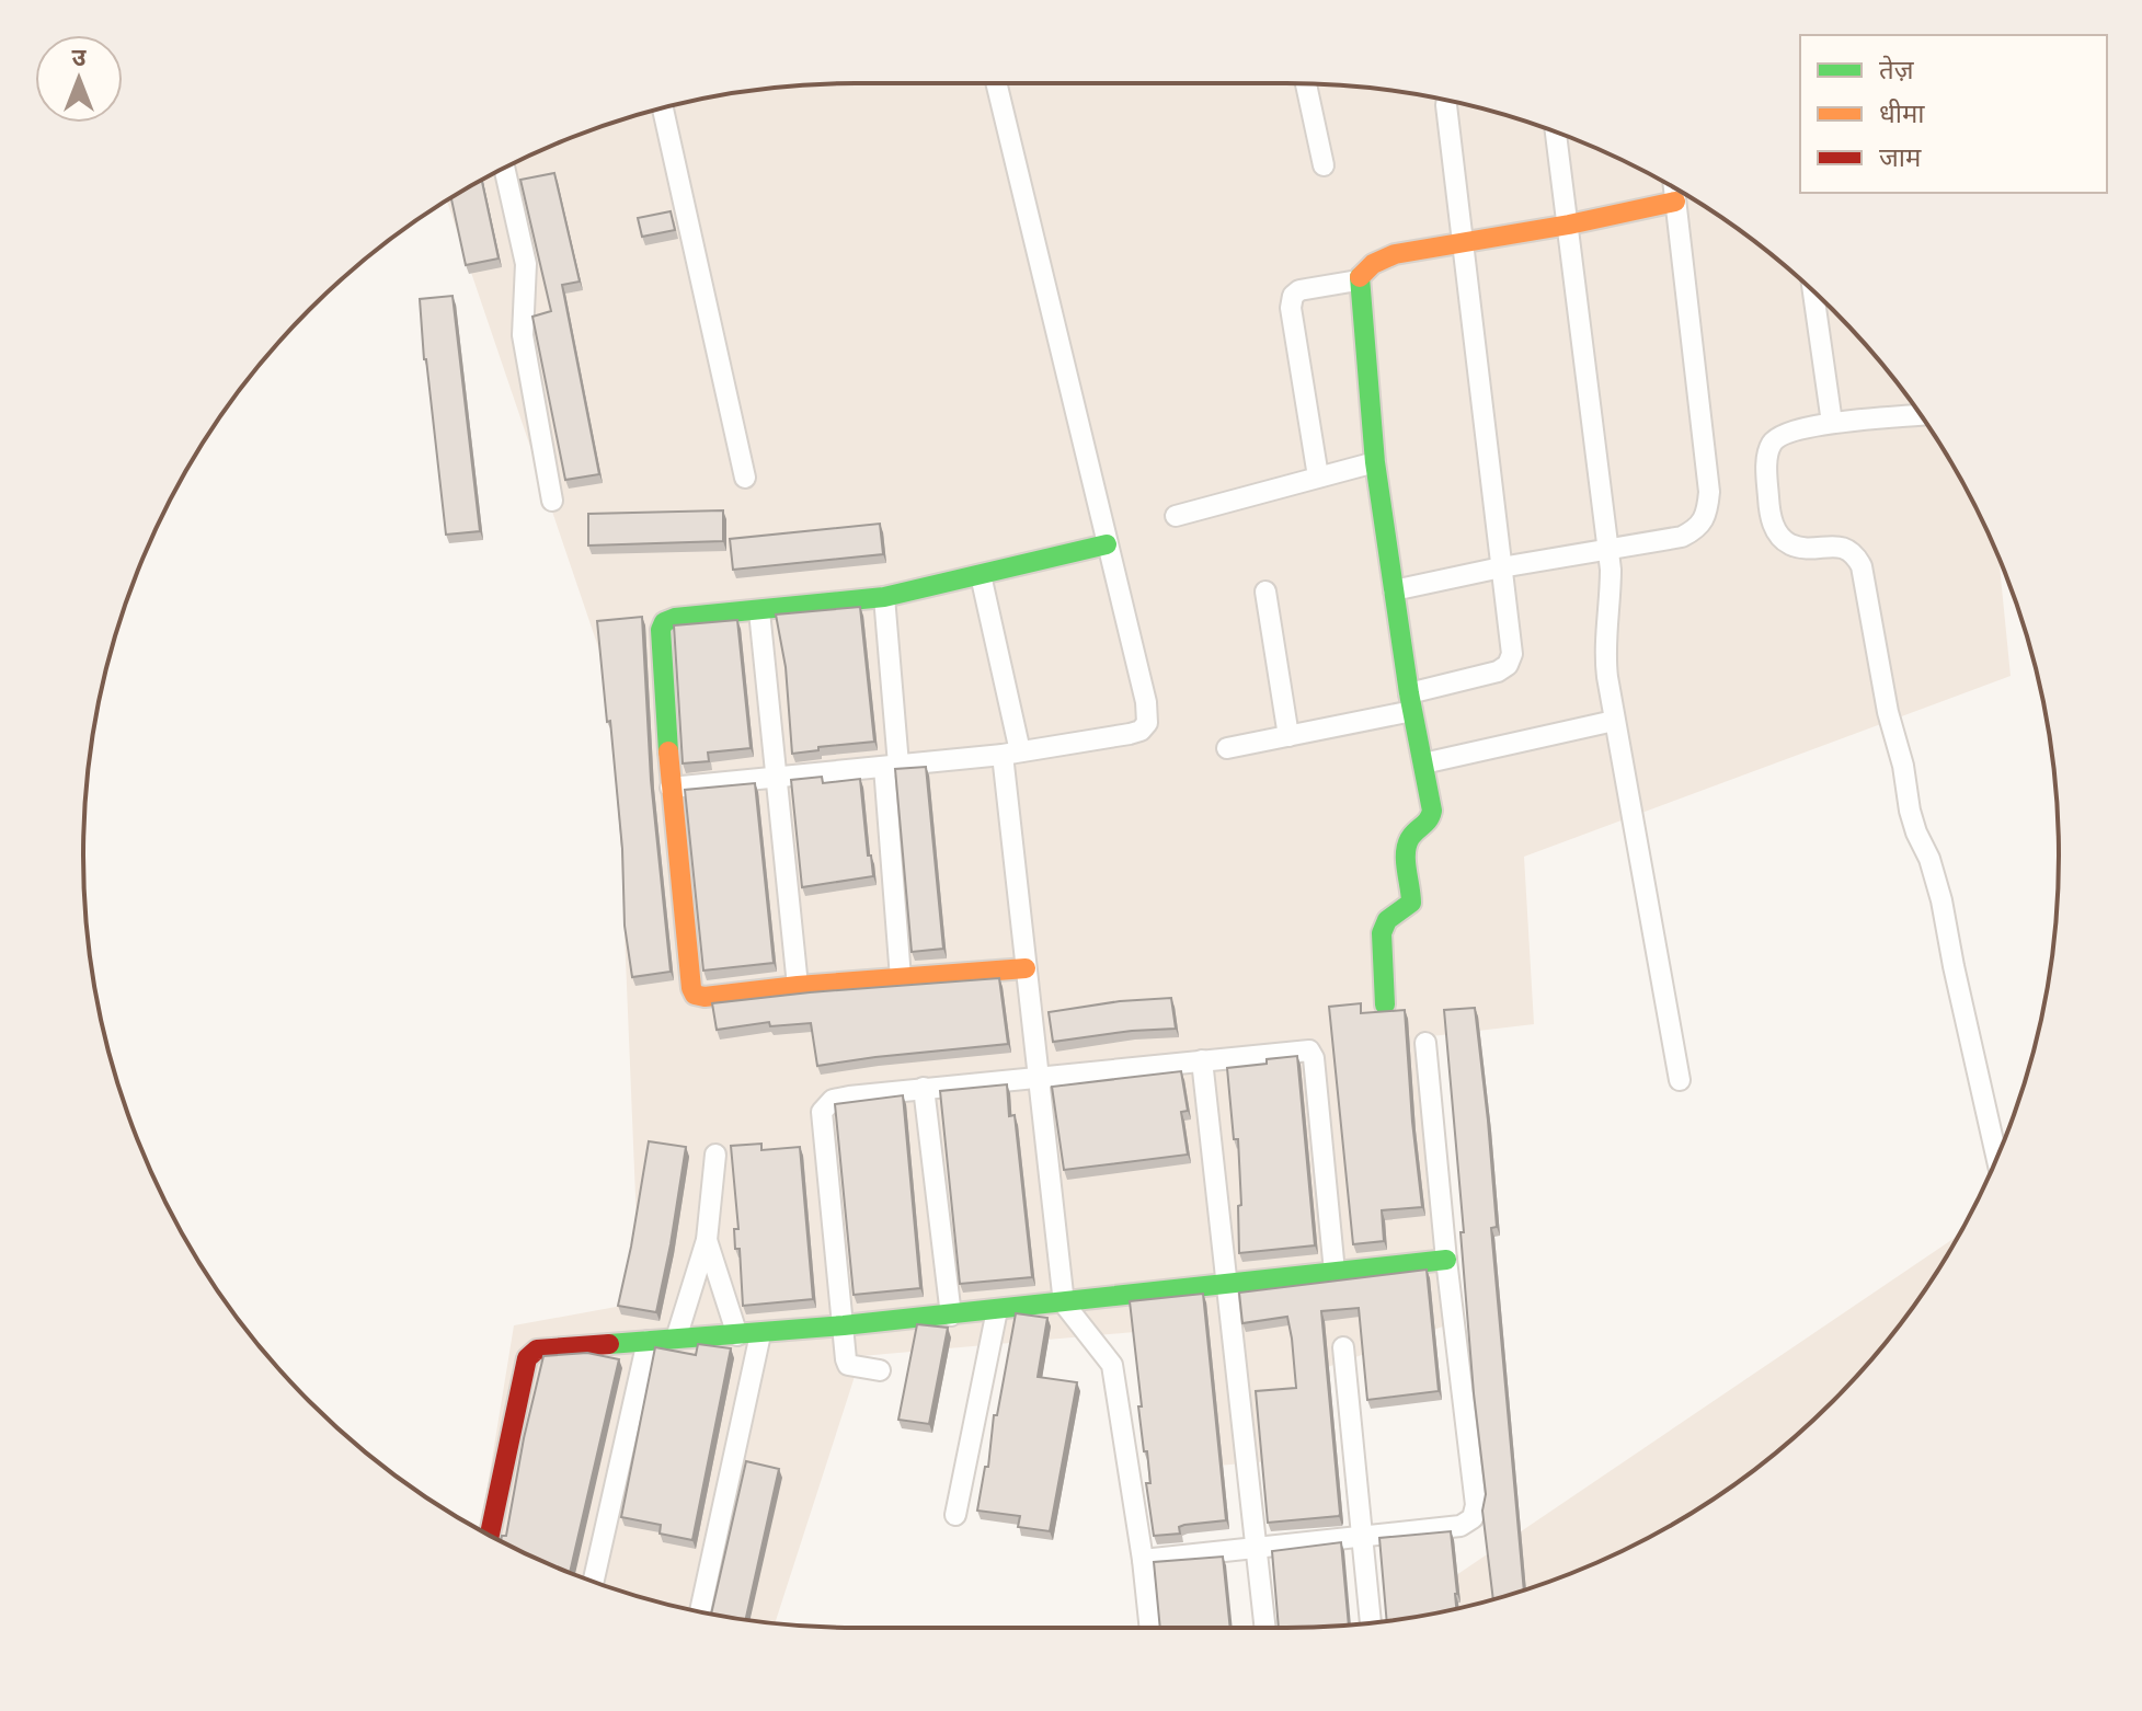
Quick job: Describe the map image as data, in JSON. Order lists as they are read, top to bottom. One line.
{"legend":["तेज़","धीमा","जाम"],"north":"top"}
